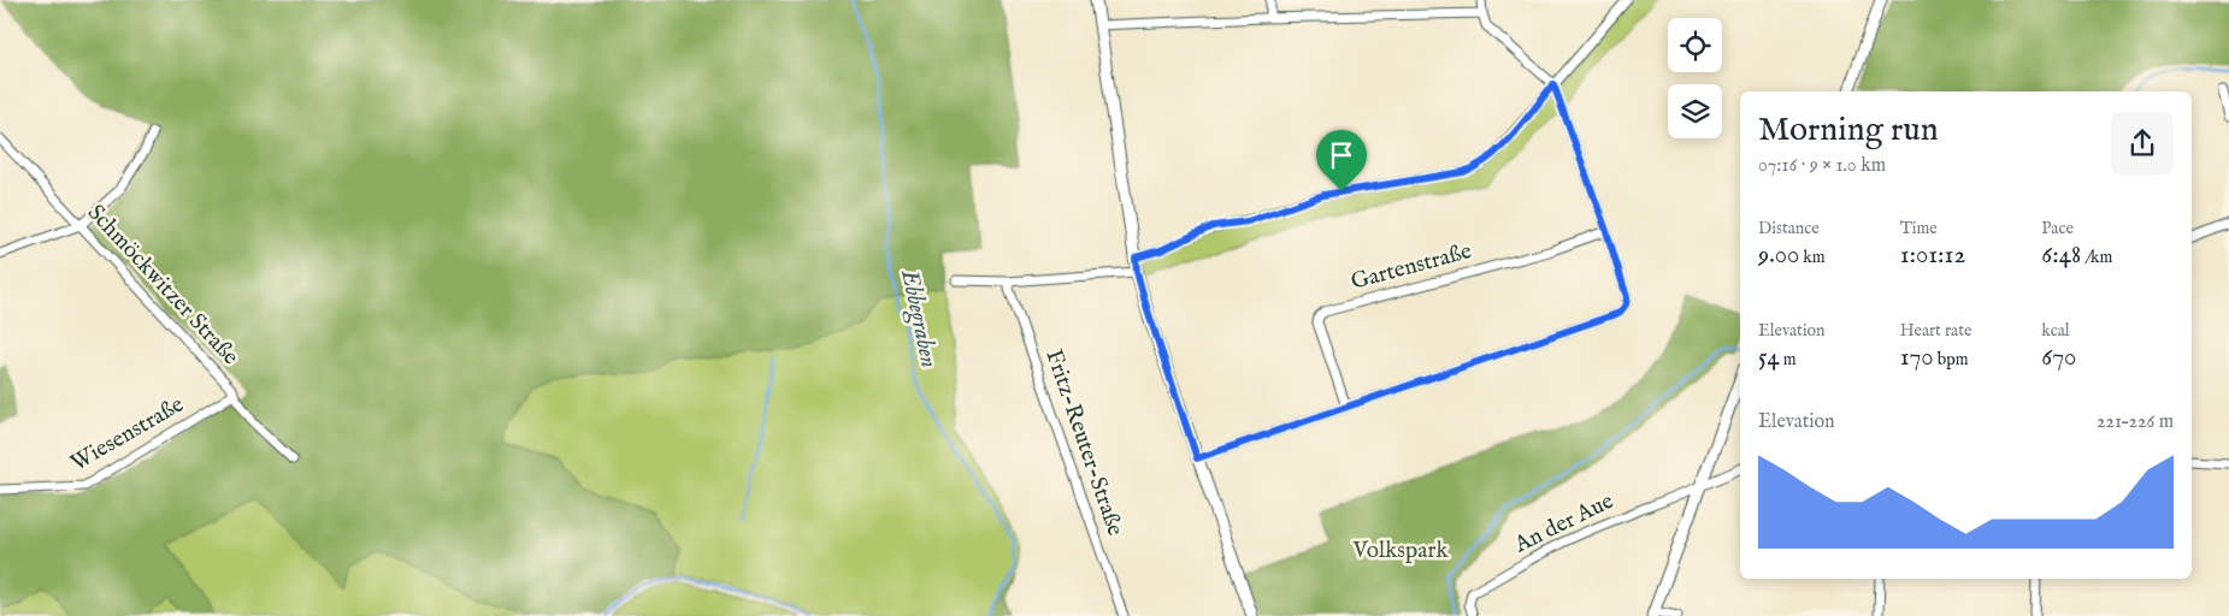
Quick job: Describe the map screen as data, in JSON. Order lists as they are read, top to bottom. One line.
{"streets":{"street":["Gartenstraße","Schmöckwitzer Straße","Wiesenstraße","Fritz-Reuter-Straße","An der Aue"]},"crossings":[["Schmöckwitzer Straße","Wiesenstraße"]],"water":["Ebbegraben"],"parks":["Volkspark"],"page":{"heading":["Morning run","07:16 · 9 × 1.0 km"],"stats":[["Distance","9.00 km"],["Time","1:01:12"],["Pace","6:48 /km"],["Elevation","54 m"],["Heart rate","170 bpm"],["kcal","670"]],"chart":["Elevation","221–226 m"]}}
